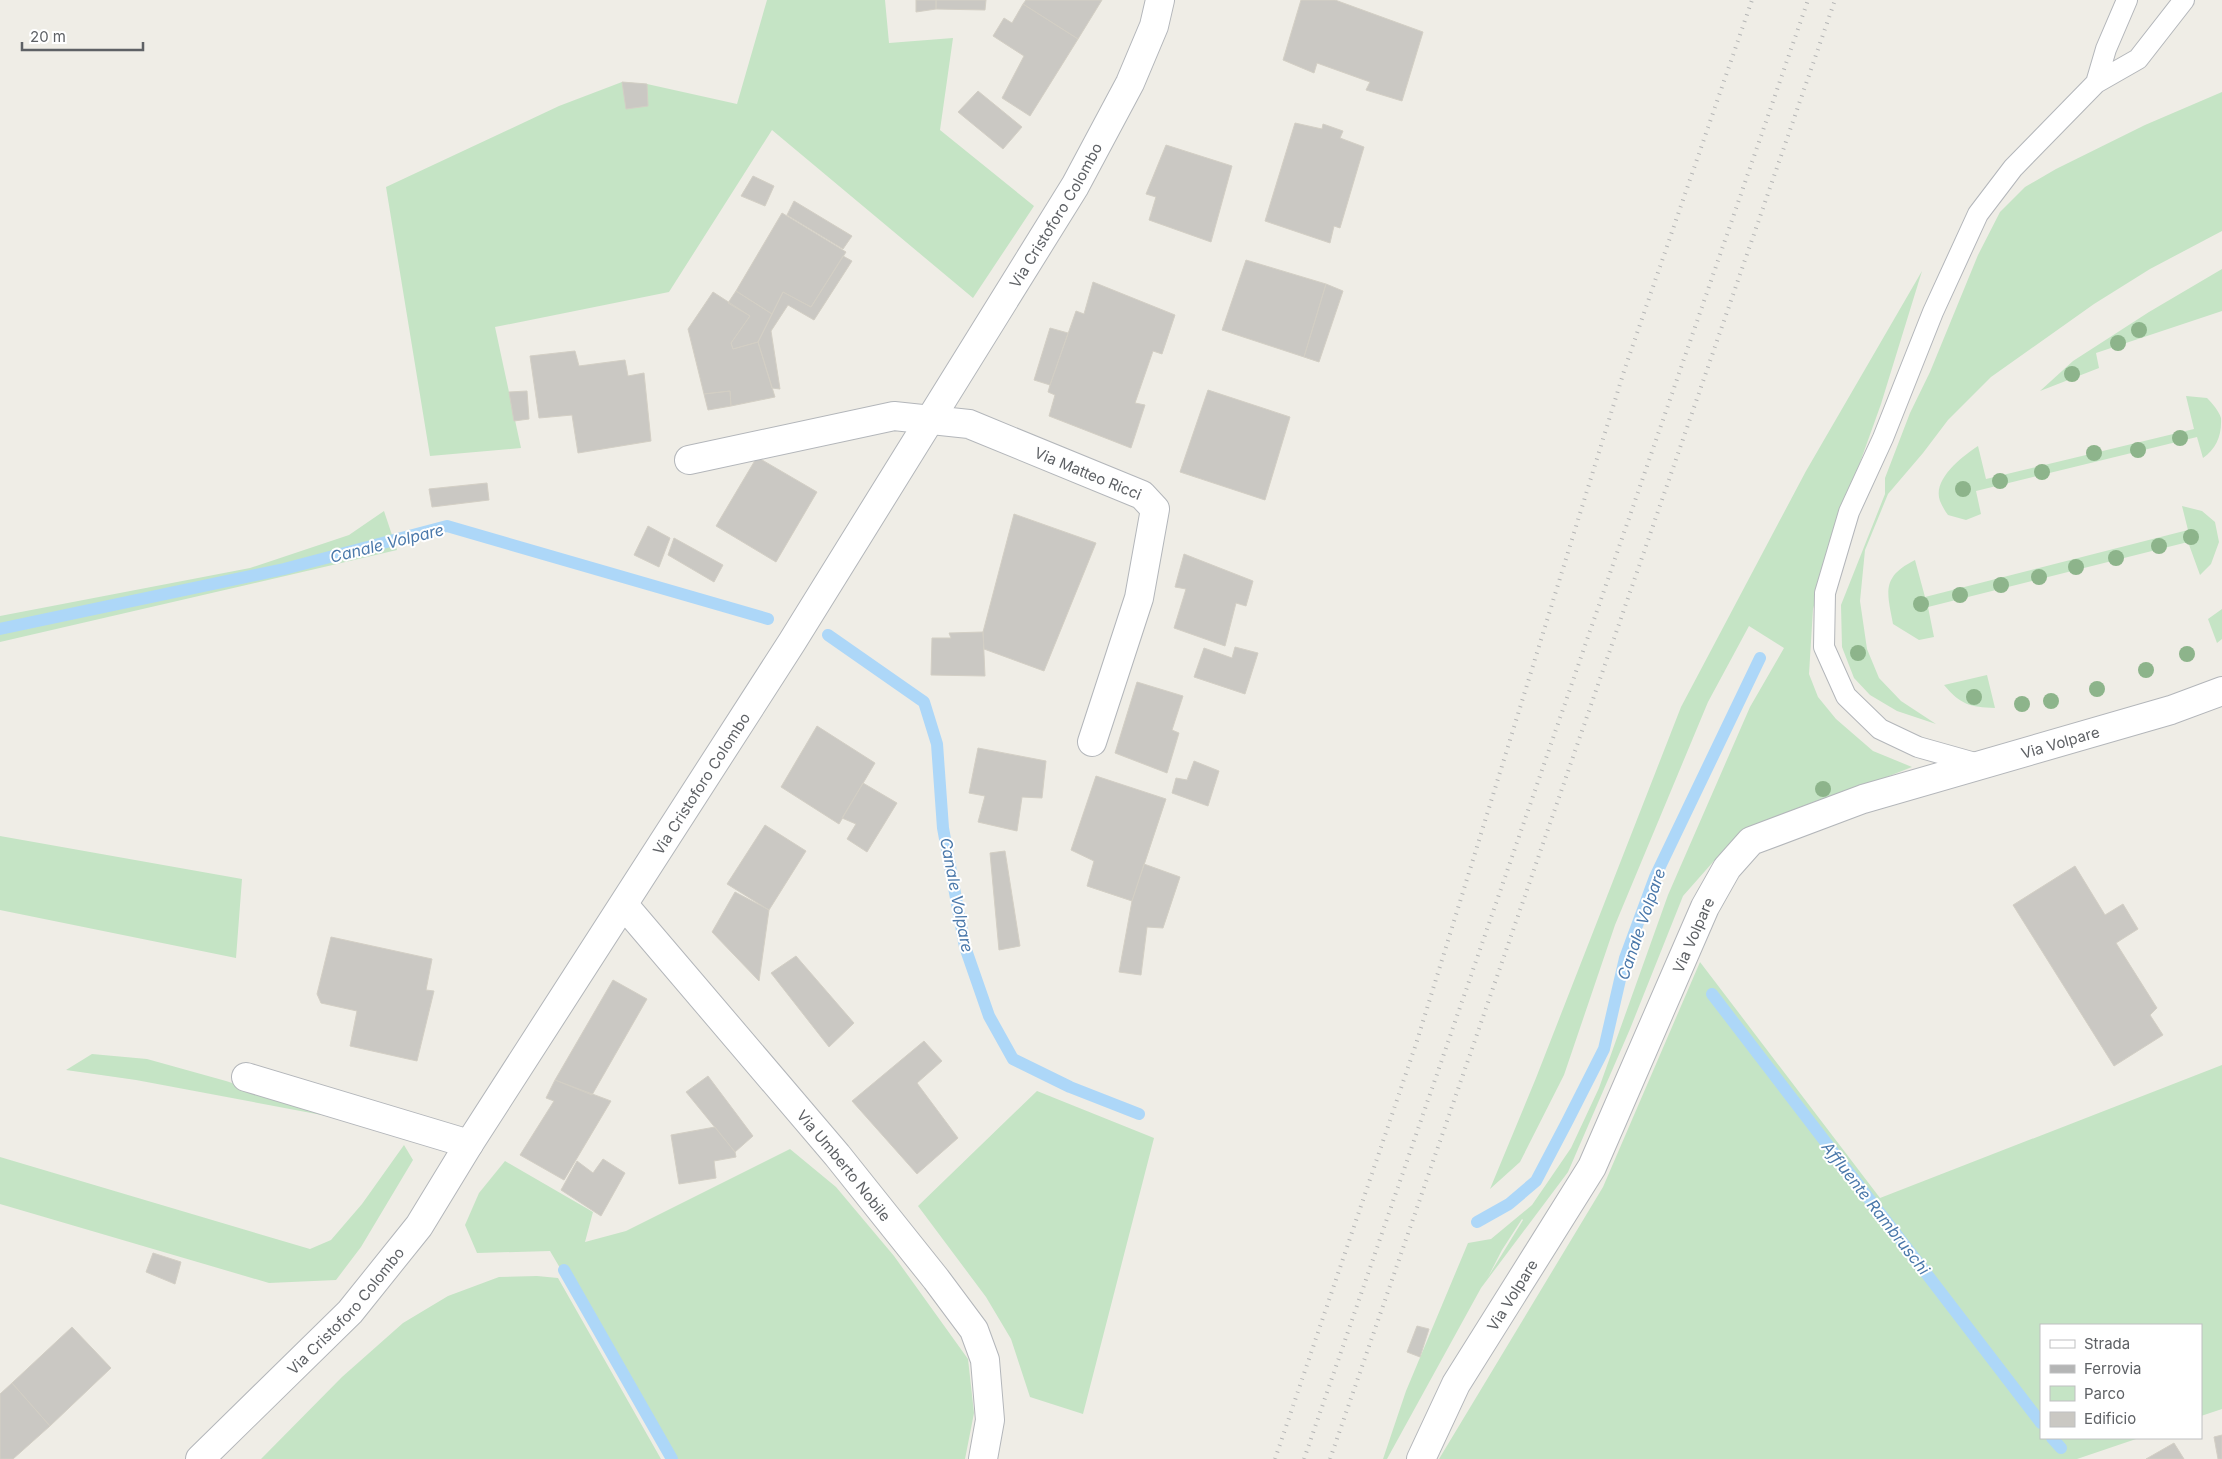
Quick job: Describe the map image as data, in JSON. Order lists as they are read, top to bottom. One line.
{"streets":{"street":["Via Cristoforo Colombo","Via Matteo Ricci","Via Volpare","Via Umberto Nobile"]},"crossings":[["Via Cristoforo Colombo","Via Matteo Ricci"],["Via Cristoforo Colombo","Via Umberto Nobile"]],"water":["Canale Volpare","Affluente Rambruschi"],"legend":["Strada","Ferrovia","Parco","Edificio"],"scale_bar":"20 m"}
